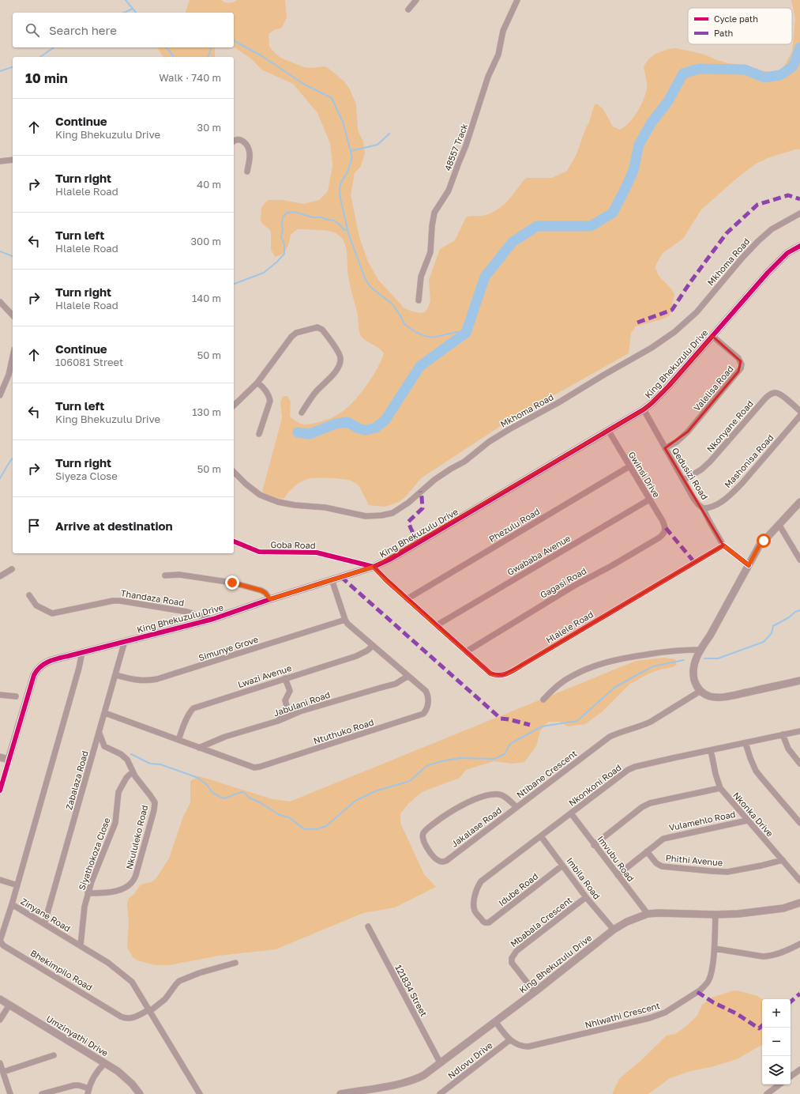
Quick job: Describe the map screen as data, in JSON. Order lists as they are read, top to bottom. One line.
{"streets":{"street":["48557 Track","Mkhoma Road","King Bhekuzulu Drive","Valelisa Road","Nkonyane Road","Mashonisa Road","Qedusizi Road","Gwinsi Drive","Phezulu Road","Goba Road","Gwababa Avenue","Gagasi Road","Thandaza Road","Hlalele Road","Simunye Grove","Lwazi Avenue","Jabulani Road","Ntuthuko Road","Ntibane Crescent","Zabalaza Road","Nkonkoni Road","Nkonka Drive","Vulamehlo Road","Jakalase Road","Nkululeko Road","Siyathokoza Close","Imvubu Road","Phithi Avenue","Imbila Road","Idube Road","Zinyane Road","Mbabala Crescent","Bhekimpilo Road","121834 Street","Nhlwathi Crescent","Umzinyathi Drive","Ndlovu Drive"]},"crossings":[["King Bhekuzulu Drive","Valelisa Road"],["King Bhekuzulu Drive","Qedusizi Road"],["King Bhekuzulu Drive","Gwinsi Drive"],["King Bhekuzulu Drive","Goba Road"],["King Bhekuzulu Drive","Thandaza Road"],["King Bhekuzulu Drive","Hlalele Road"],["King Bhekuzulu Drive","Ntuthuko Road"],["King Bhekuzulu Drive","Zabalaza Road"],["King Bhekuzulu Drive","Imvubu Road"],["King Bhekuzulu Drive","Imbila Road"],["King Bhekuzulu Drive","Zinyane Road"],["King Bhekuzulu Drive","Mbabala Crescent"],["King Bhekuzulu Drive","121834 Street"],["King Bhekuzulu Drive","Nhlwathi Crescent"],["Valelisa Road","Qedusizi Road"],["Nkonyane Road","Qedusizi Road"],["Mashonisa Road","Qedusizi Road"],["Qedusizi Road","Hlalele Road"],["Gwinsi Drive","Phezulu Road"],["Gwinsi Drive","Gwababa Avenue"],["Gwinsi Drive","Gagasi Road"],["Phezulu Road","Hlalele Road"],["Goba Road","Hlalele Road"],["Gwababa Avenue","Hlalele Road"],["Gagasi Road","Hlalele Road"],["Simunye Grove","Ntuthuko Road"],["Simunye Grove","Zabalaza Road"],["Lwazi Avenue","Ntuthuko Road"],["Jabulani Road","Ntuthuko Road"],["Ntuthuko Road","Zabalaza Road"],["Ntibane Crescent","Jakalase Road"],["Zabalaza Road","Nkululeko Road"],["Zabalaza Road","Zinyane Road"],["Nkonkoni Road","Nkonka Drive"],["Nkonkoni Road","Imvubu Road"],["Nkonkoni Road","Imbila Road"],["Nkonkoni Road","Idube Road"],["Nkonka Drive","Vulamehlo Road"],["Nkonka Drive","Phithi Avenue"],["Vulamehlo Road","Imvubu Road"],["Vulamehlo Road","Phithi Avenue"],["Nkululeko Road","Siyathokoza Close"],["Siyathokoza Close","Zinyane Road"],["Imbila Road","Idube Road"],["Imbila Road","Mbabala Crescent"],["Zinyane Road","Bhekimpilo Road"],["Nhlwathi Crescent","Ndlovu Drive"]],"legend":["Cycle path","Path"],"page":{"search":"Search here","heading":["10 min","Walk · 740 m"],"list":[["Continue","King Bhekuzulu Drive","30 m"],["Turn right","Hlalele Road","40 m"],["Turn left","Hlalele Road","300 m"],["Turn right","Hlalele Road","140 m"],["Continue","106081 Street","50 m"],["Turn left","King Bhekuzulu Drive","130 m"],["Turn right","Siyeza Close","50 m"],"Arrive at destination"],"map_buttons":["+","−"]}}
